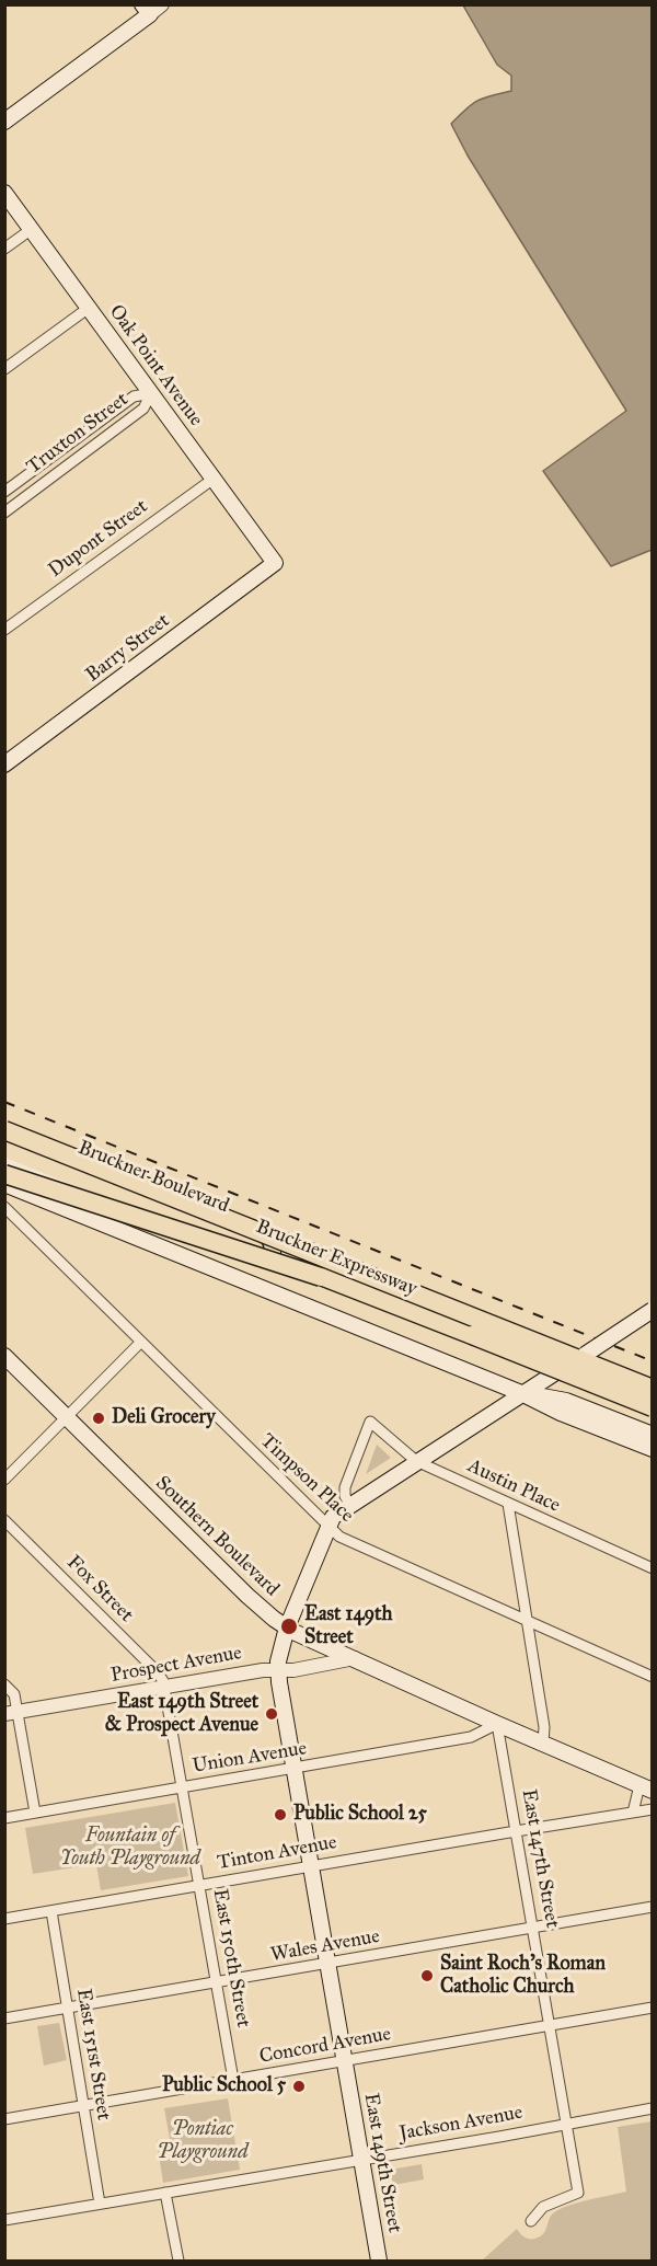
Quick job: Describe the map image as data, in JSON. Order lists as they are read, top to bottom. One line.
{"streets":{"highway":["Bruckner Expressway"],"main road":["Oak Point Avenue","Barry Street","Bruckner Boulevard","Southern Boulevard","East 149th Street"],"street":["Truxton Street","Dupont Street","Timpson Place","Austin Place","Fox Street","Prospect Avenue","Union Avenue","Tinton Avenue","East 147th Street","Wales Avenue","East 150th Street","Concord Avenue","East 151st Street","Jackson Avenue"]},"crossings":[["Oak Point Avenue","Truxton Street"],["Oak Point Avenue","Dupont Street"],["Oak Point Avenue","Barry Street"],["Bruckner Boulevard","East 149th Street"],["Timpson Place","East 149th Street"],["Austin Place","East 149th Street"],["Southern Boulevard","Prospect Avenue"],["Southern Boulevard","Union Avenue"],["Southern Boulevard","East 147th Street"],["Southern Boulevard","East 149th Street"],["Fox Street","Prospect Avenue"],["Fox Street","East 150th Street"],["Prospect Avenue","East 150th Street"],["Prospect Avenue","East 149th Street"],["Union Avenue","East 147th Street"],["Union Avenue","East 150th Street"],["Union Avenue","East 149th Street"],["Tinton Avenue","East 147th Street"],["Tinton Avenue","East 150th Street"],["Tinton Avenue","East 151st Street"],["Tinton Avenue","East 149th Street"],["East 147th Street","Wales Avenue"],["East 147th Street","Concord Avenue"],["East 147th Street","Jackson Avenue"],["Wales Avenue","East 150th Street"],["Wales Avenue","East 151st Street"],["Wales Avenue","East 149th Street"],["East 150th Street","Concord Avenue"],["Concord Avenue","East 151st Street"],["Concord Avenue","East 149th Street"],["East 151st Street","Jackson Avenue"],["Jackson Avenue","East 149th Street"]],"parks":["Fountain of Youth Playground","Pontiac Playground"],"places":["Deli Grocery","East 149th Street","East 149th Street & Prospect Avenue","Public School 25","Saint Roch's Roman Catholic Church","Public School 5"]}
